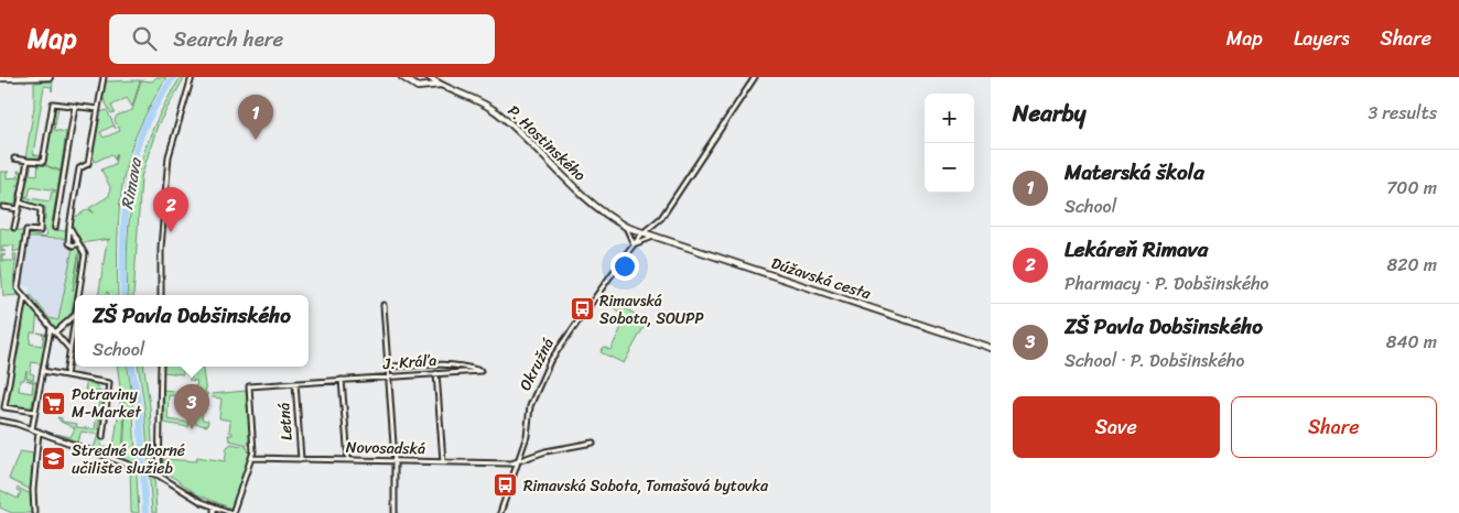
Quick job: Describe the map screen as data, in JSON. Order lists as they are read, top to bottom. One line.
{"streets":{"street":["P. Hostinského","Dúžavská cesta","J. Kráľa","Okružná","Letná","Novosadská"]},"crossings":[["P. Hostinského","Dúžavská cesta"],["P. Hostinského","Okružná"],["Dúžavská cesta","Okružná"],["J. Kráľa","Letná"],["J. Kráľa","Novosadská"],["Okružná","Novosadská"],["Letná","Novosadská"]],"water":["Rimava"],"places":{"bus stop":["Rimavská Sobota, SOUPP","Rimavská Sobota, Tomašová bytovka"],"supermarket":["Potraviny M-Market"],"school or university":["Stredné odborné učilište služieb"]},"page":{"header":"Map","search":"Search here","nav":["Map","Layers","Share"],"heading":["Nearby","3 results"],"map_buttons":["+","−"],"pins":["1","2","3"],"list":[{"mark":"1","name":"Materská škola","note":"School","value":"700 m"},{"mark":"2","name":"Lekáreň Rimava","note":"Pharmacy · P. Dobšinského","value":"820 m"},{"mark":"3","name":"ZŠ Pavla Dobšinského","note":"School · P. Dobšinského","value":"840 m"}],"popup":["ZŠ Pavla Dobšinského","School"],"buttons":["Save","Share"]}}
